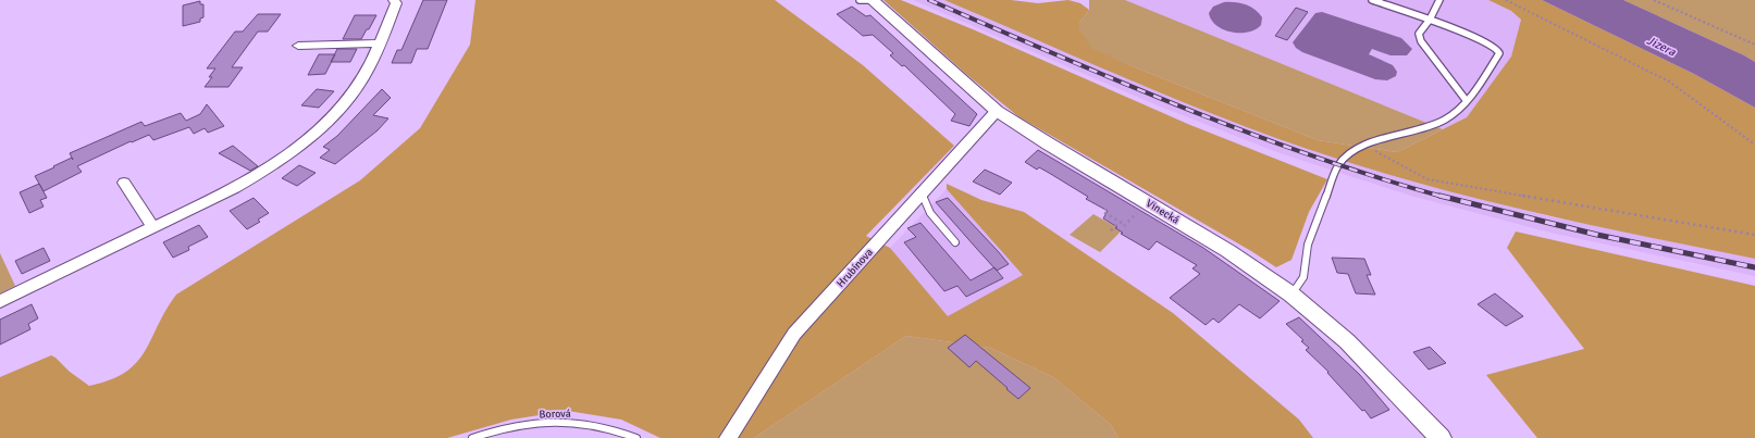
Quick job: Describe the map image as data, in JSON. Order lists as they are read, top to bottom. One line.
{"streets":{"street":["Vinecká","Hrubínova"],"lane":["Borová"]},"crossings":[["Vinecká","Hrubínova"]],"water":["Jizera"]}
